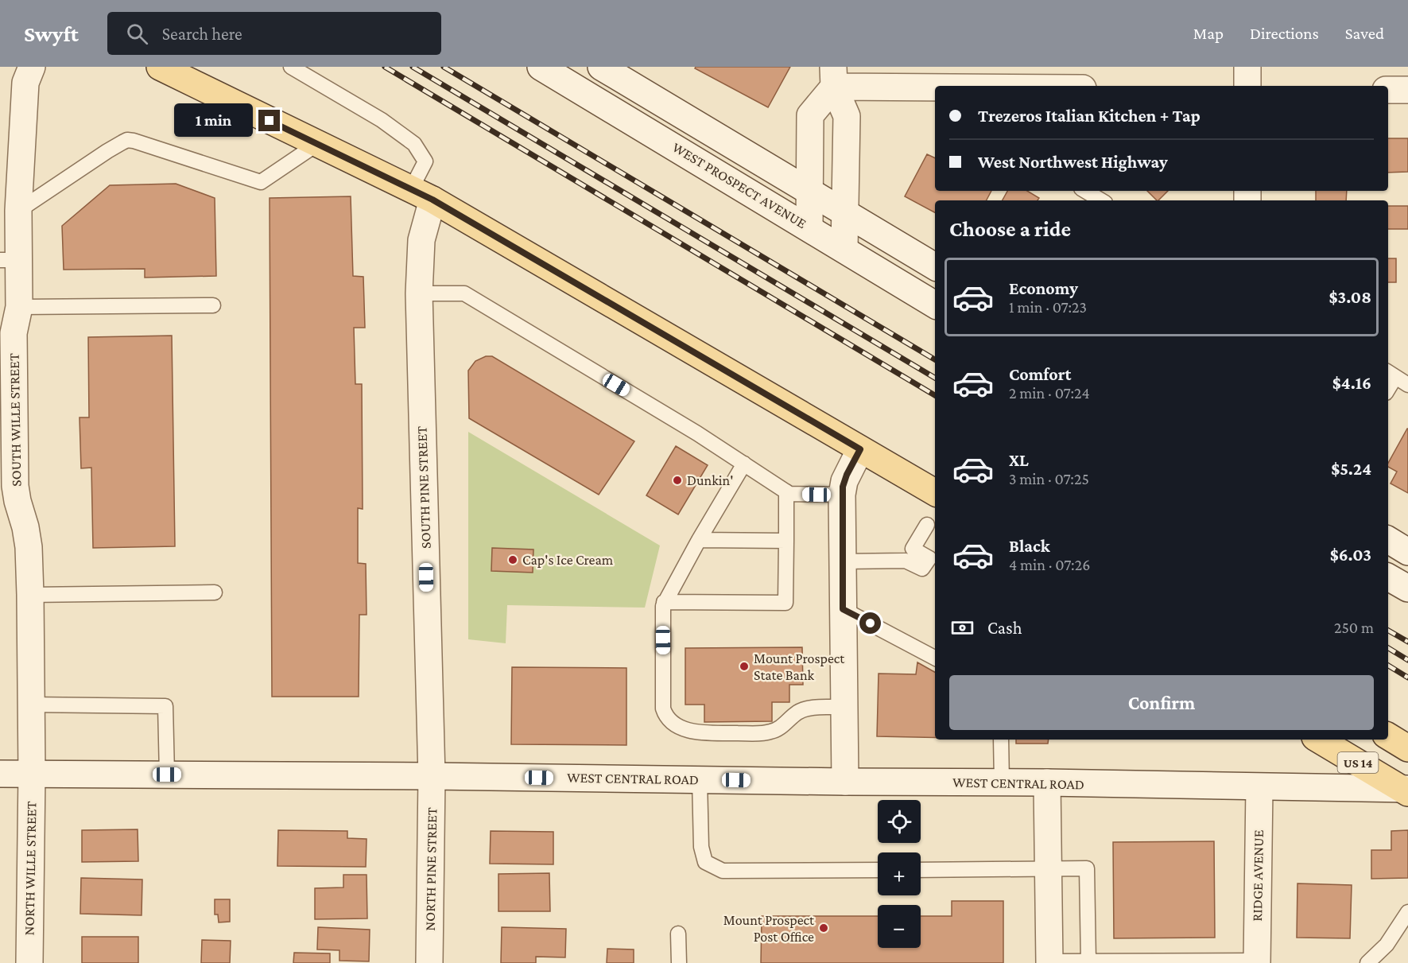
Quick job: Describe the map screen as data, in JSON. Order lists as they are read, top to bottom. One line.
{"streets":{"main road":["US 14"],"street":["WEST PROSPECT AVENUE","SOUTH WILLE STREET","SOUTH PINE STREET","WEST CENTRAL ROAD","NORTH WILLE STREET","NORTH PINE STREET","RIDGE AVENUE"]},"crossings":[["SOUTH WILLE STREET","WEST CENTRAL ROAD"],["SOUTH WILLE STREET","NORTH WILLE STREET"],["SOUTH PINE STREET","WEST CENTRAL ROAD"],["SOUTH PINE STREET","NORTH PINE STREET"],["US 14","WEST CENTRAL ROAD"],["WEST CENTRAL ROAD","NORTH WILLE STREET"],["WEST CENTRAL ROAD","NORTH PINE STREET"],["WEST CENTRAL ROAD","RIDGE AVENUE"]],"places":["Dunkin'","Cap's Ice Cream","Mount Prospect State Bank","Mount Prospect Post Office"],"page":{"header":"Swyft","search":"Search here","nav":["Map","Directions","Saved"],"banner":["Trezeros Italian Kitchen + Tap","West Northwest Highway"],"bubble":"1 min","heading":"Choose a ride","list":[{"name":"Economy","note":"1 min · 07:23","value":"$3.08"},{"name":"Comfort","note":"2 min · 07:24","value":"$4.16"},{"name":"XL","note":"3 min · 07:25","value":"$5.24"},{"name":"Black","note":"4 min · 07:26","value":"$6.03"}],"pay":["Cash","250 m"],"buttons":"Confirm","map_buttons":["+","−"]}}
